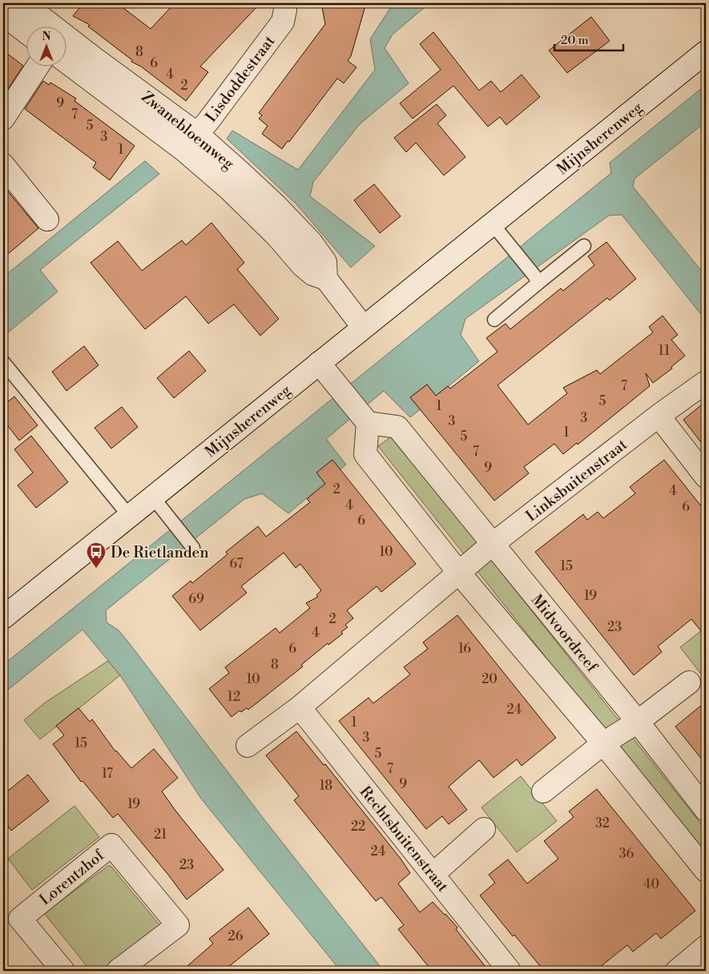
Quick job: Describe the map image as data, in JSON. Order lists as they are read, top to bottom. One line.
{"streets":{"street":["Lisdoddestraat","Zwanebloemweg","Mijnsherenweg","Linksbuitenstraat","Midvoordreef","Rechtsbuitenstraat","Lorentzhof"]},"crossings":[["Lisdoddestraat","Zwanebloemweg"],["Zwanebloemweg","Mijnsherenweg"],["Linksbuitenstraat","Midvoordreef"]],"places":{"bus stop":["De Rietlanden"]},"house_numbers":["8","6","4","2","9","7","5","3","1","11","7","5","1","3","3","1","5","7","9","2","4","4","6","6","10","67","15","19","69","2","23","4","6","16","8","10","20","12","24","1","3","15","5","7","17","9","18","19","32","22","21","24","36","23","40","26"],"scale_bar":"20 m","north":"top"}
